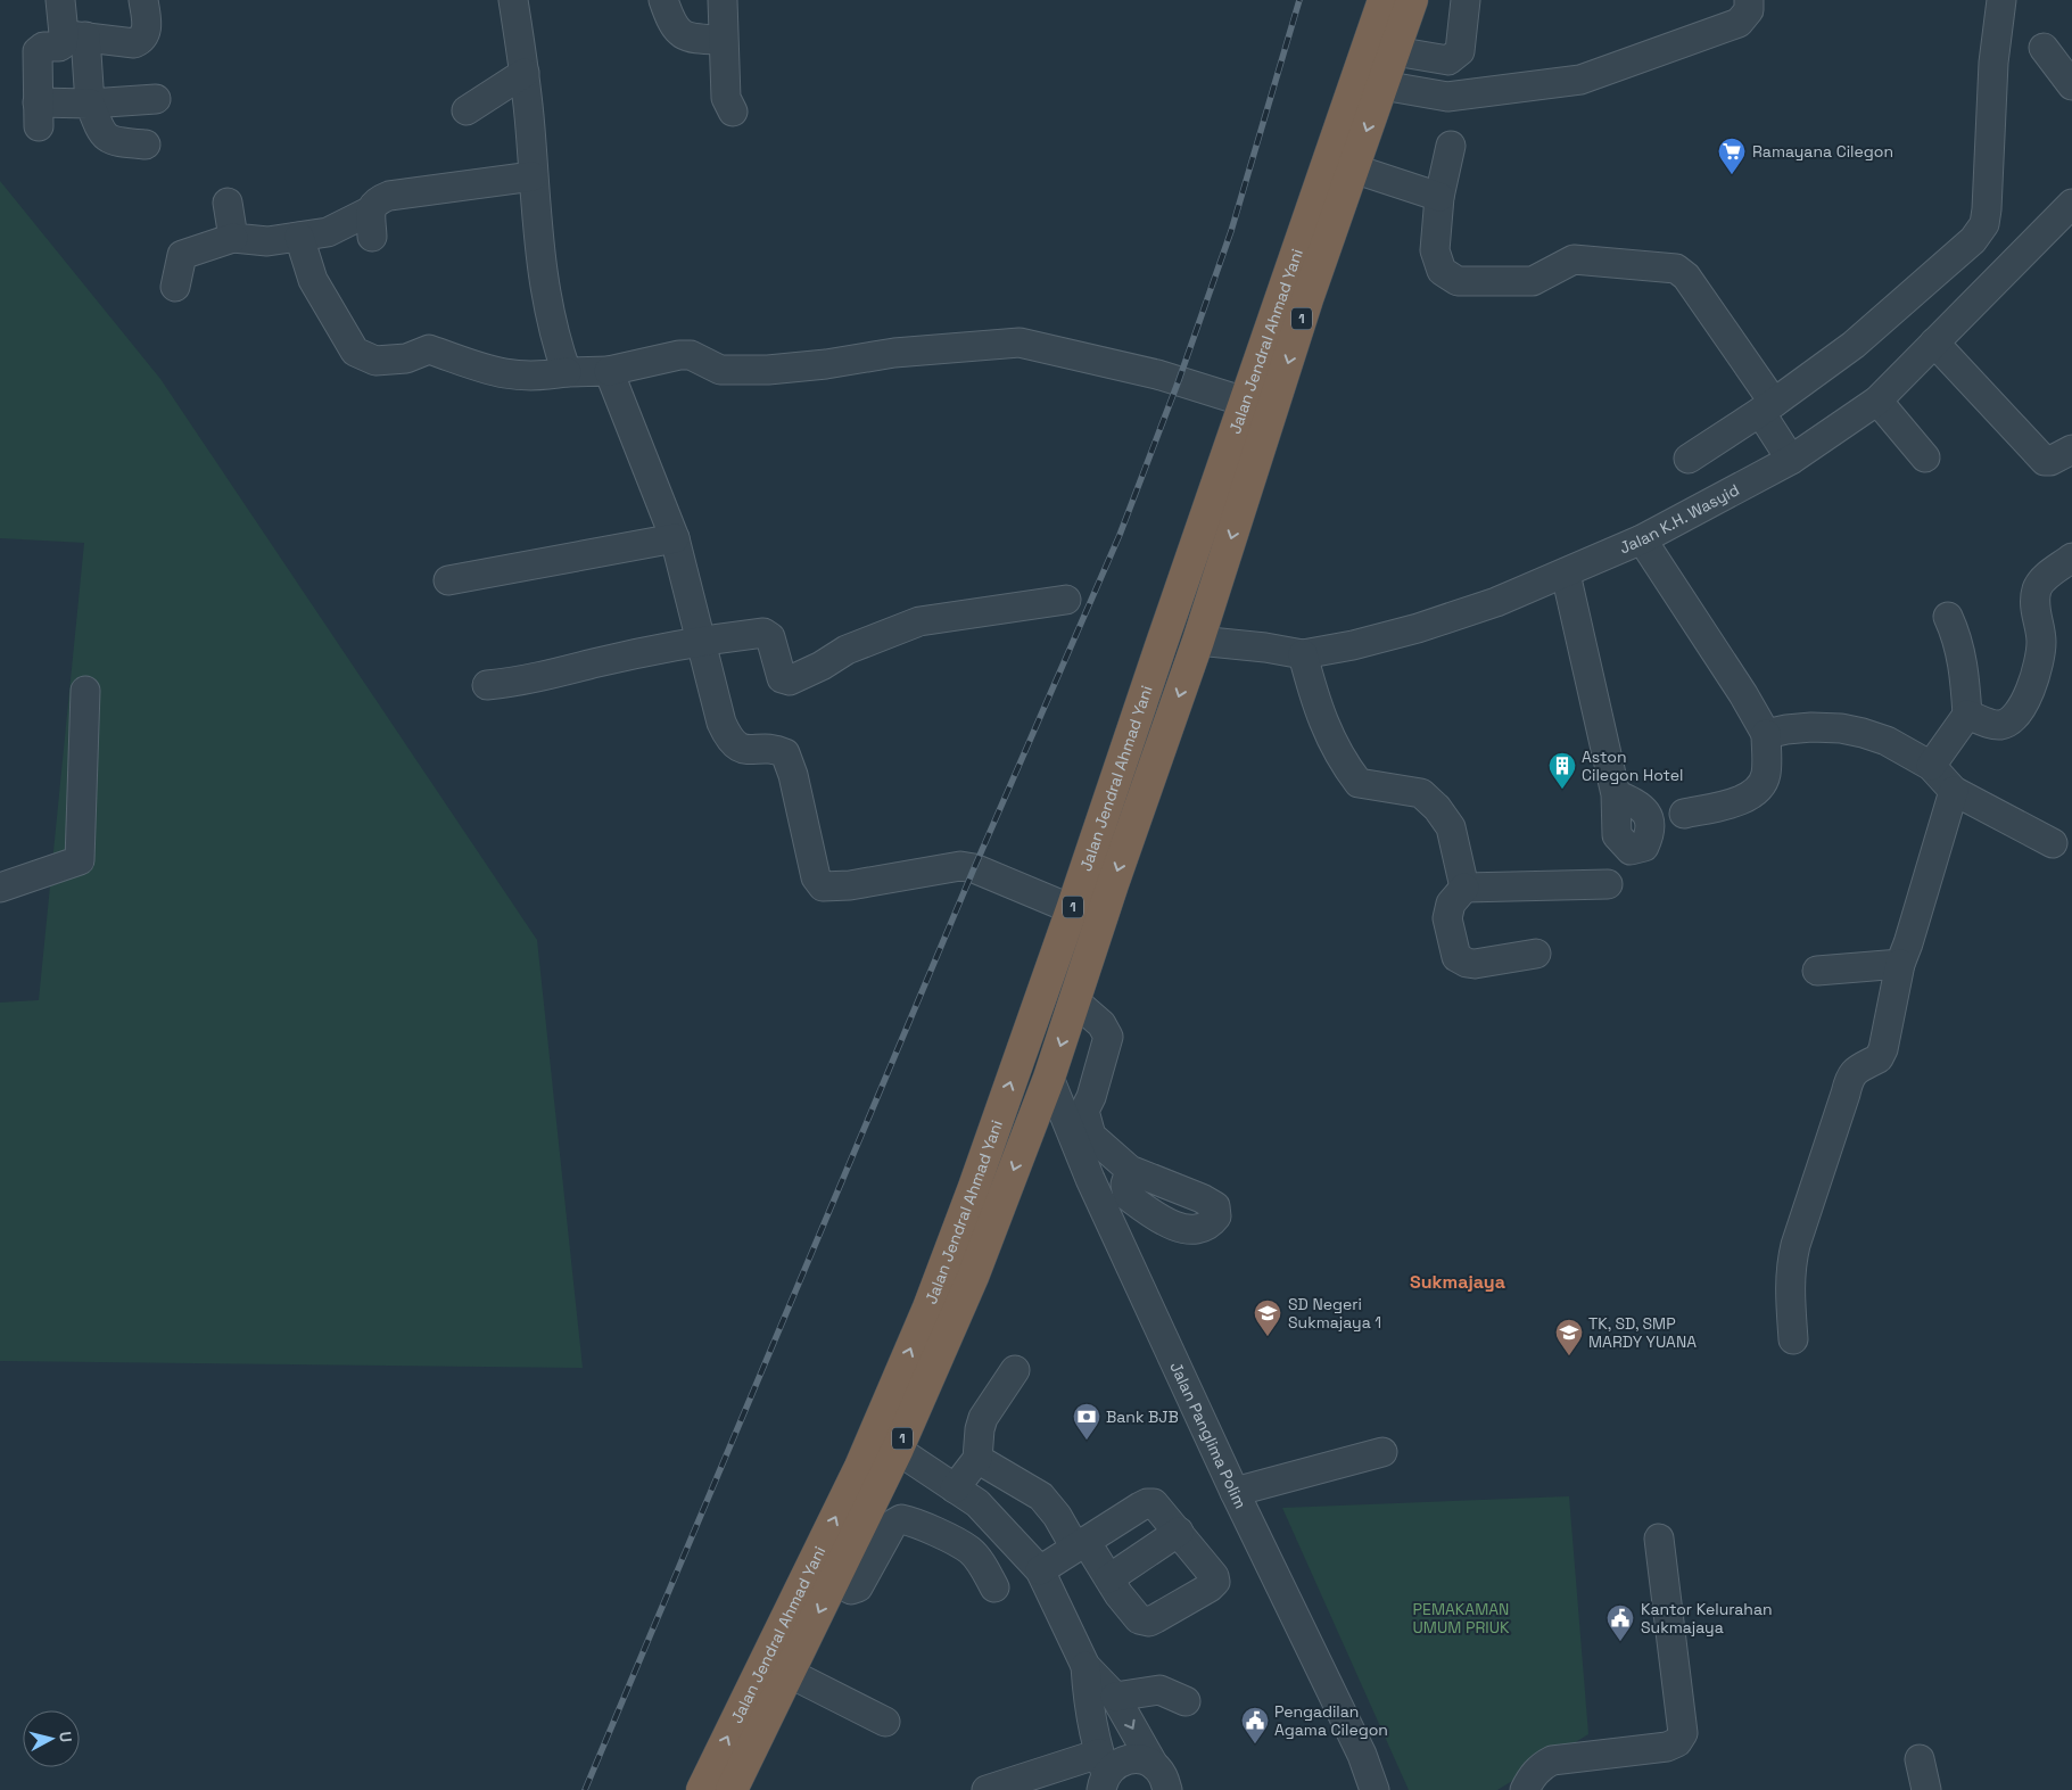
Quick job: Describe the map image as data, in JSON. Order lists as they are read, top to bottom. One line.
{"streets":{"highway":["1","Jalan Jendral Ahmad Yani"],"street":["Jalan K.H. Wasyid","Jalan Panglima Polim"]},"crossings":[["Jalan Jendral Ahmad Yani","Jalan K.H. Wasyid"],["Jalan Jendral Ahmad Yani","Jalan Panglima Polim"]],"districts":["Sukmajaya"],"parks":["PEMAKAMAN UMUM PRIUK"],"places":{"supermarket":["Ramayana Cilegon"],"building":["Aston Cilegon Hotel"],"school or university":["SD Negeri Sukmajaya 1","TK, SD, SMP MARDY YUANA"],"bank":["Bank BJB"],"public building":["Kantor Kelurahan Sukmajaya","Pengadilan Agama Cilegon"]},"north":"right"}
